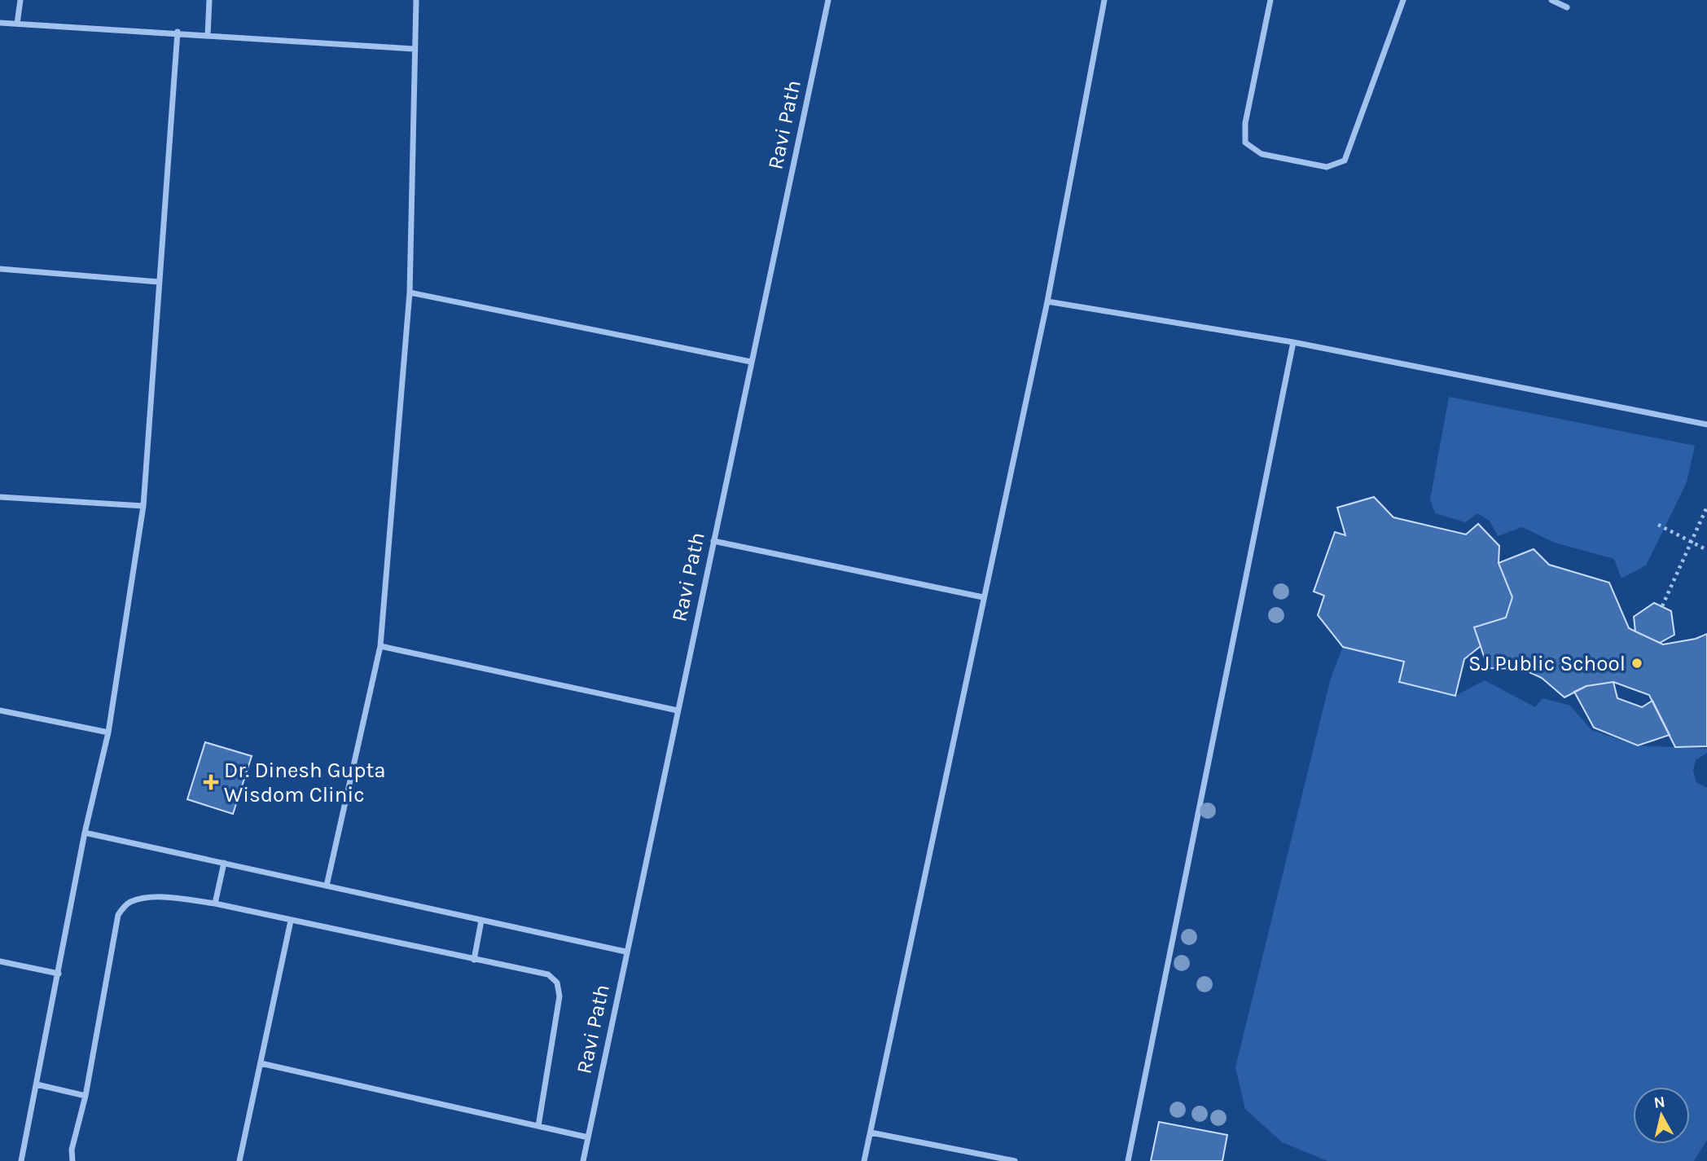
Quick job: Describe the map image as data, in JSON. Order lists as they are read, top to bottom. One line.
{"streets":{"street":["Ravi Path"]},"places":{"other":["SJ Public School"],"health":["Dr. Dinesh Gupta Wisdom Clinic"]},"north":"top"}
